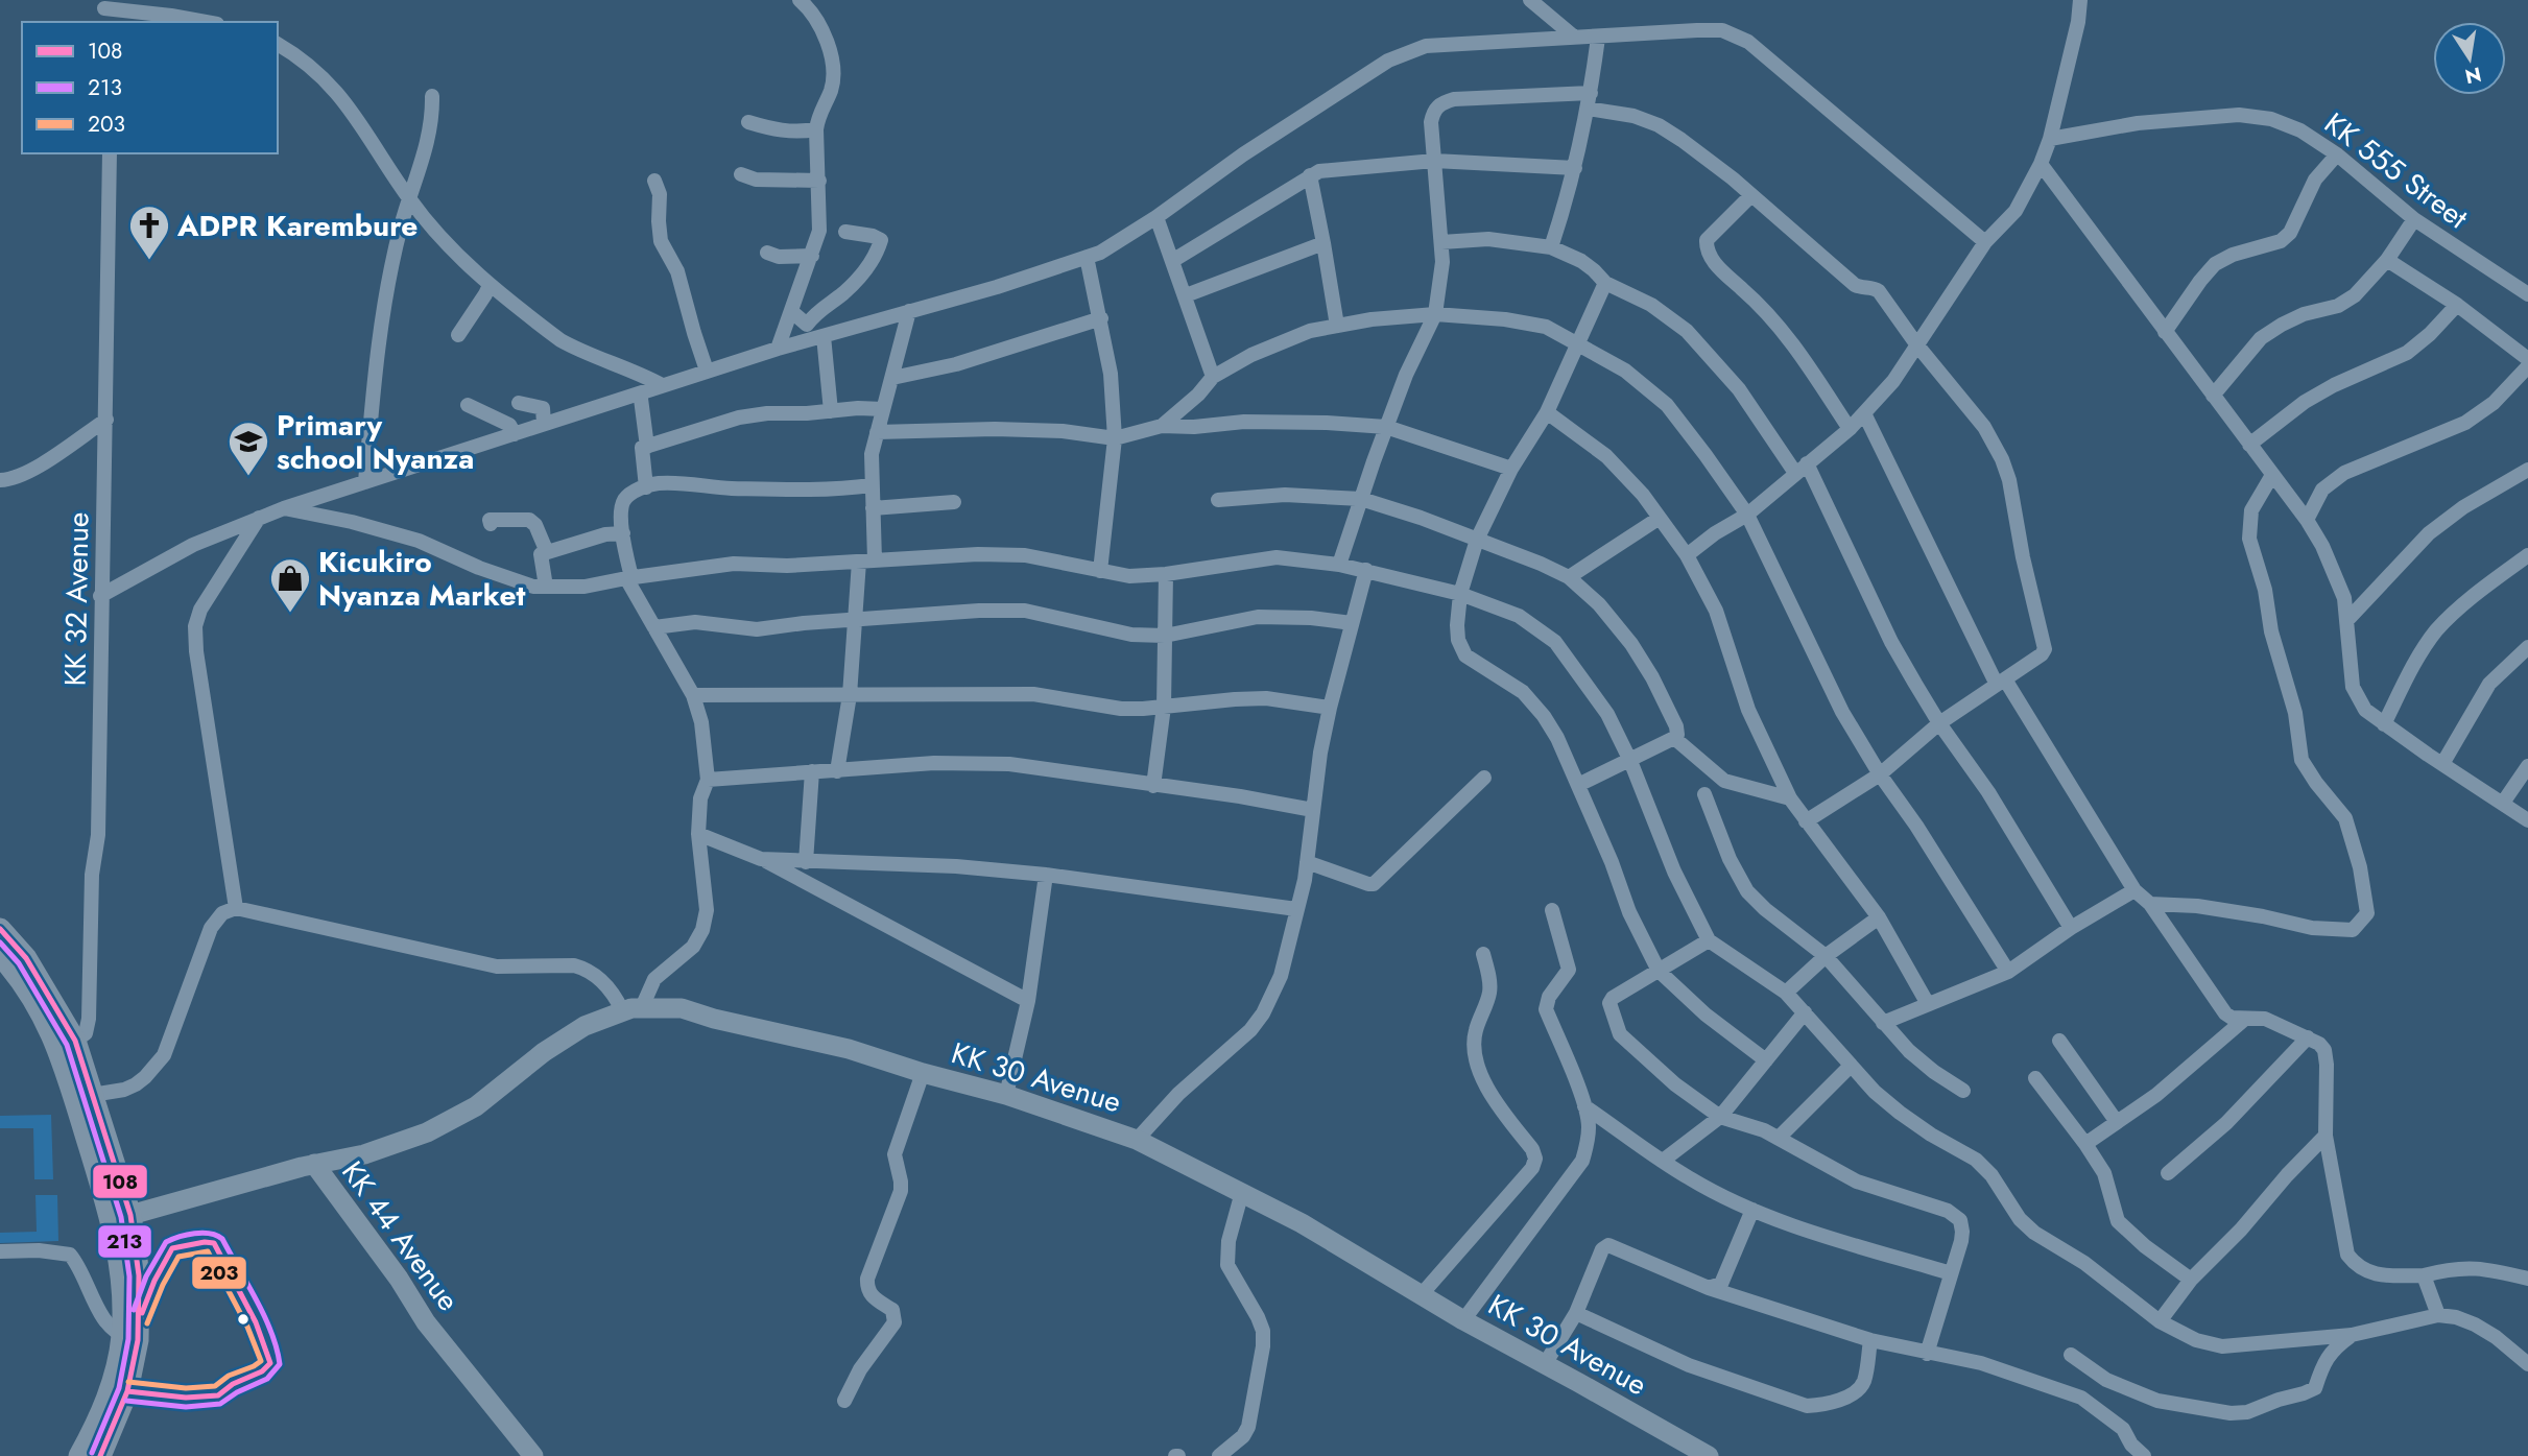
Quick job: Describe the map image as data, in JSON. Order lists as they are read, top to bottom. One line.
{"streets":{"main road":["KK 30 Avenue","KK 44 Avenue"],"street":["KK 555 Street","KK 32 Avenue"]},"crossings":[["KK 30 Avenue","KK 44 Avenue"]],"places":{"church":["ADPR Karembure"],"school or university":["Primary school Nyanza"],"shop":["Kicukiro Nyanza Market"]},"lines":["transit line 108","transit line 213","transit line 203"],"legend":["108","213","203"],"north":"bottom"}
